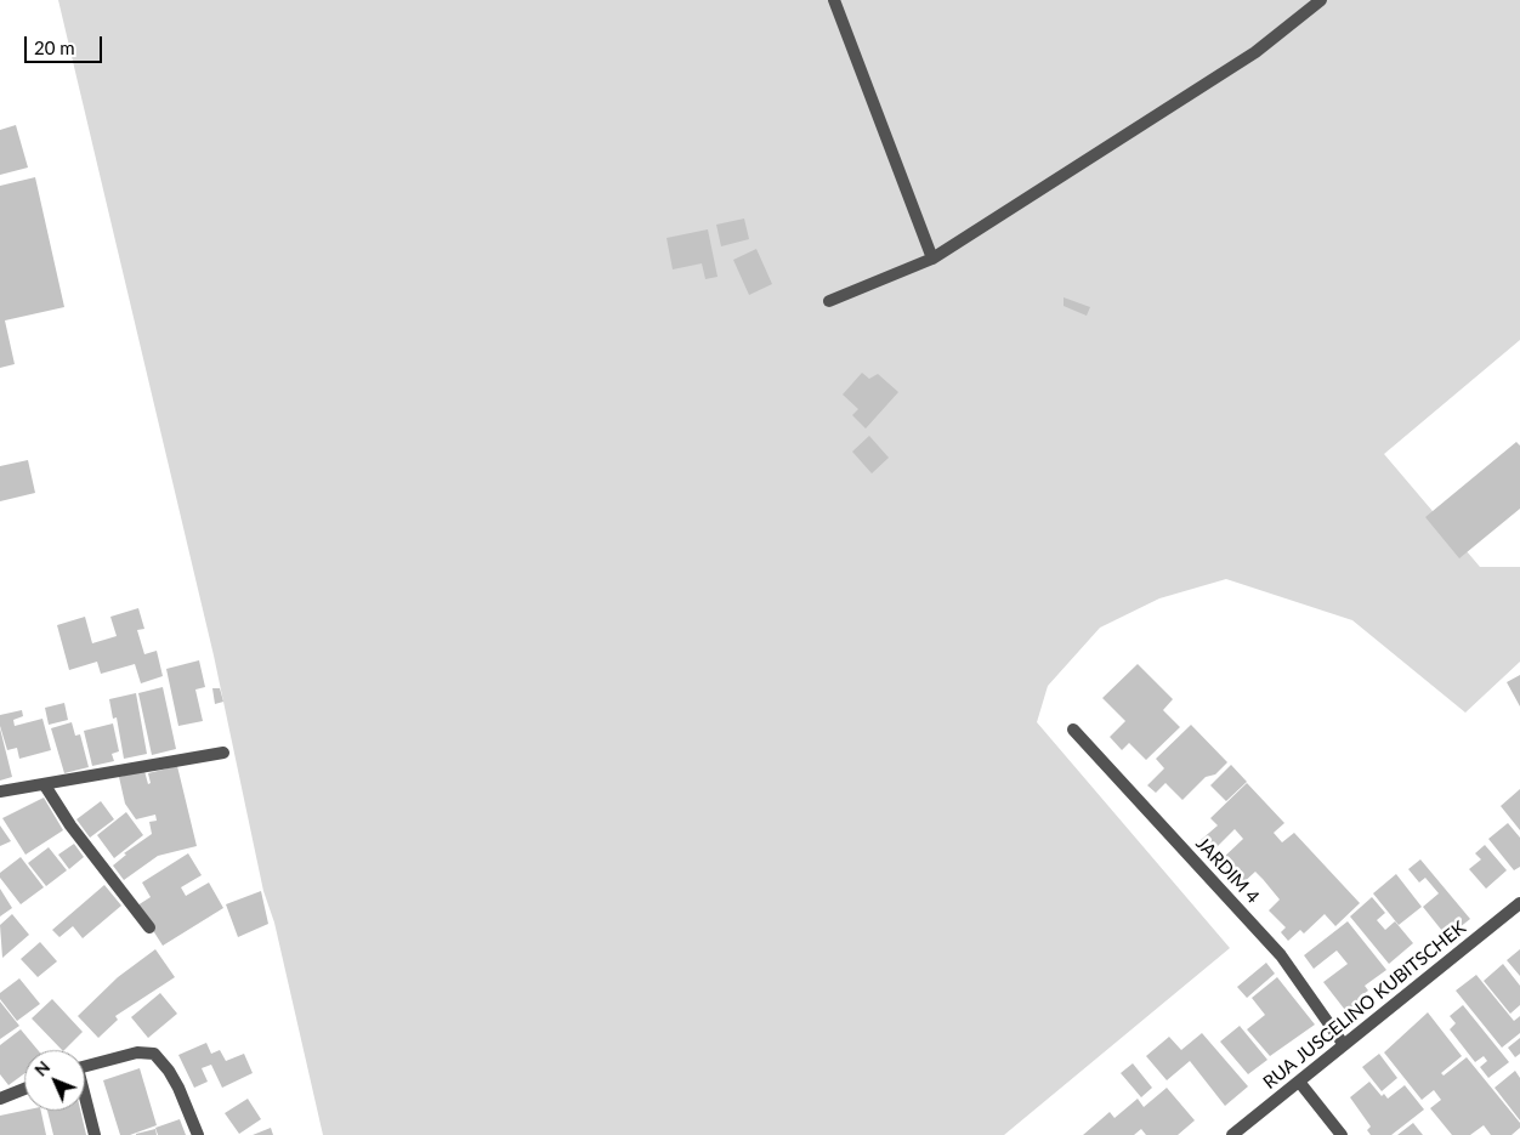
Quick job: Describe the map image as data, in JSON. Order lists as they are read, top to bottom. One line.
{"streets":{"street":["JARDIM 4","RUA JUSCELINO KUBITSCHEK"]},"crossings":[["JARDIM 4","RUA JUSCELINO KUBITSCHEK"]],"scale_bar":"20 m","north":"top left"}
